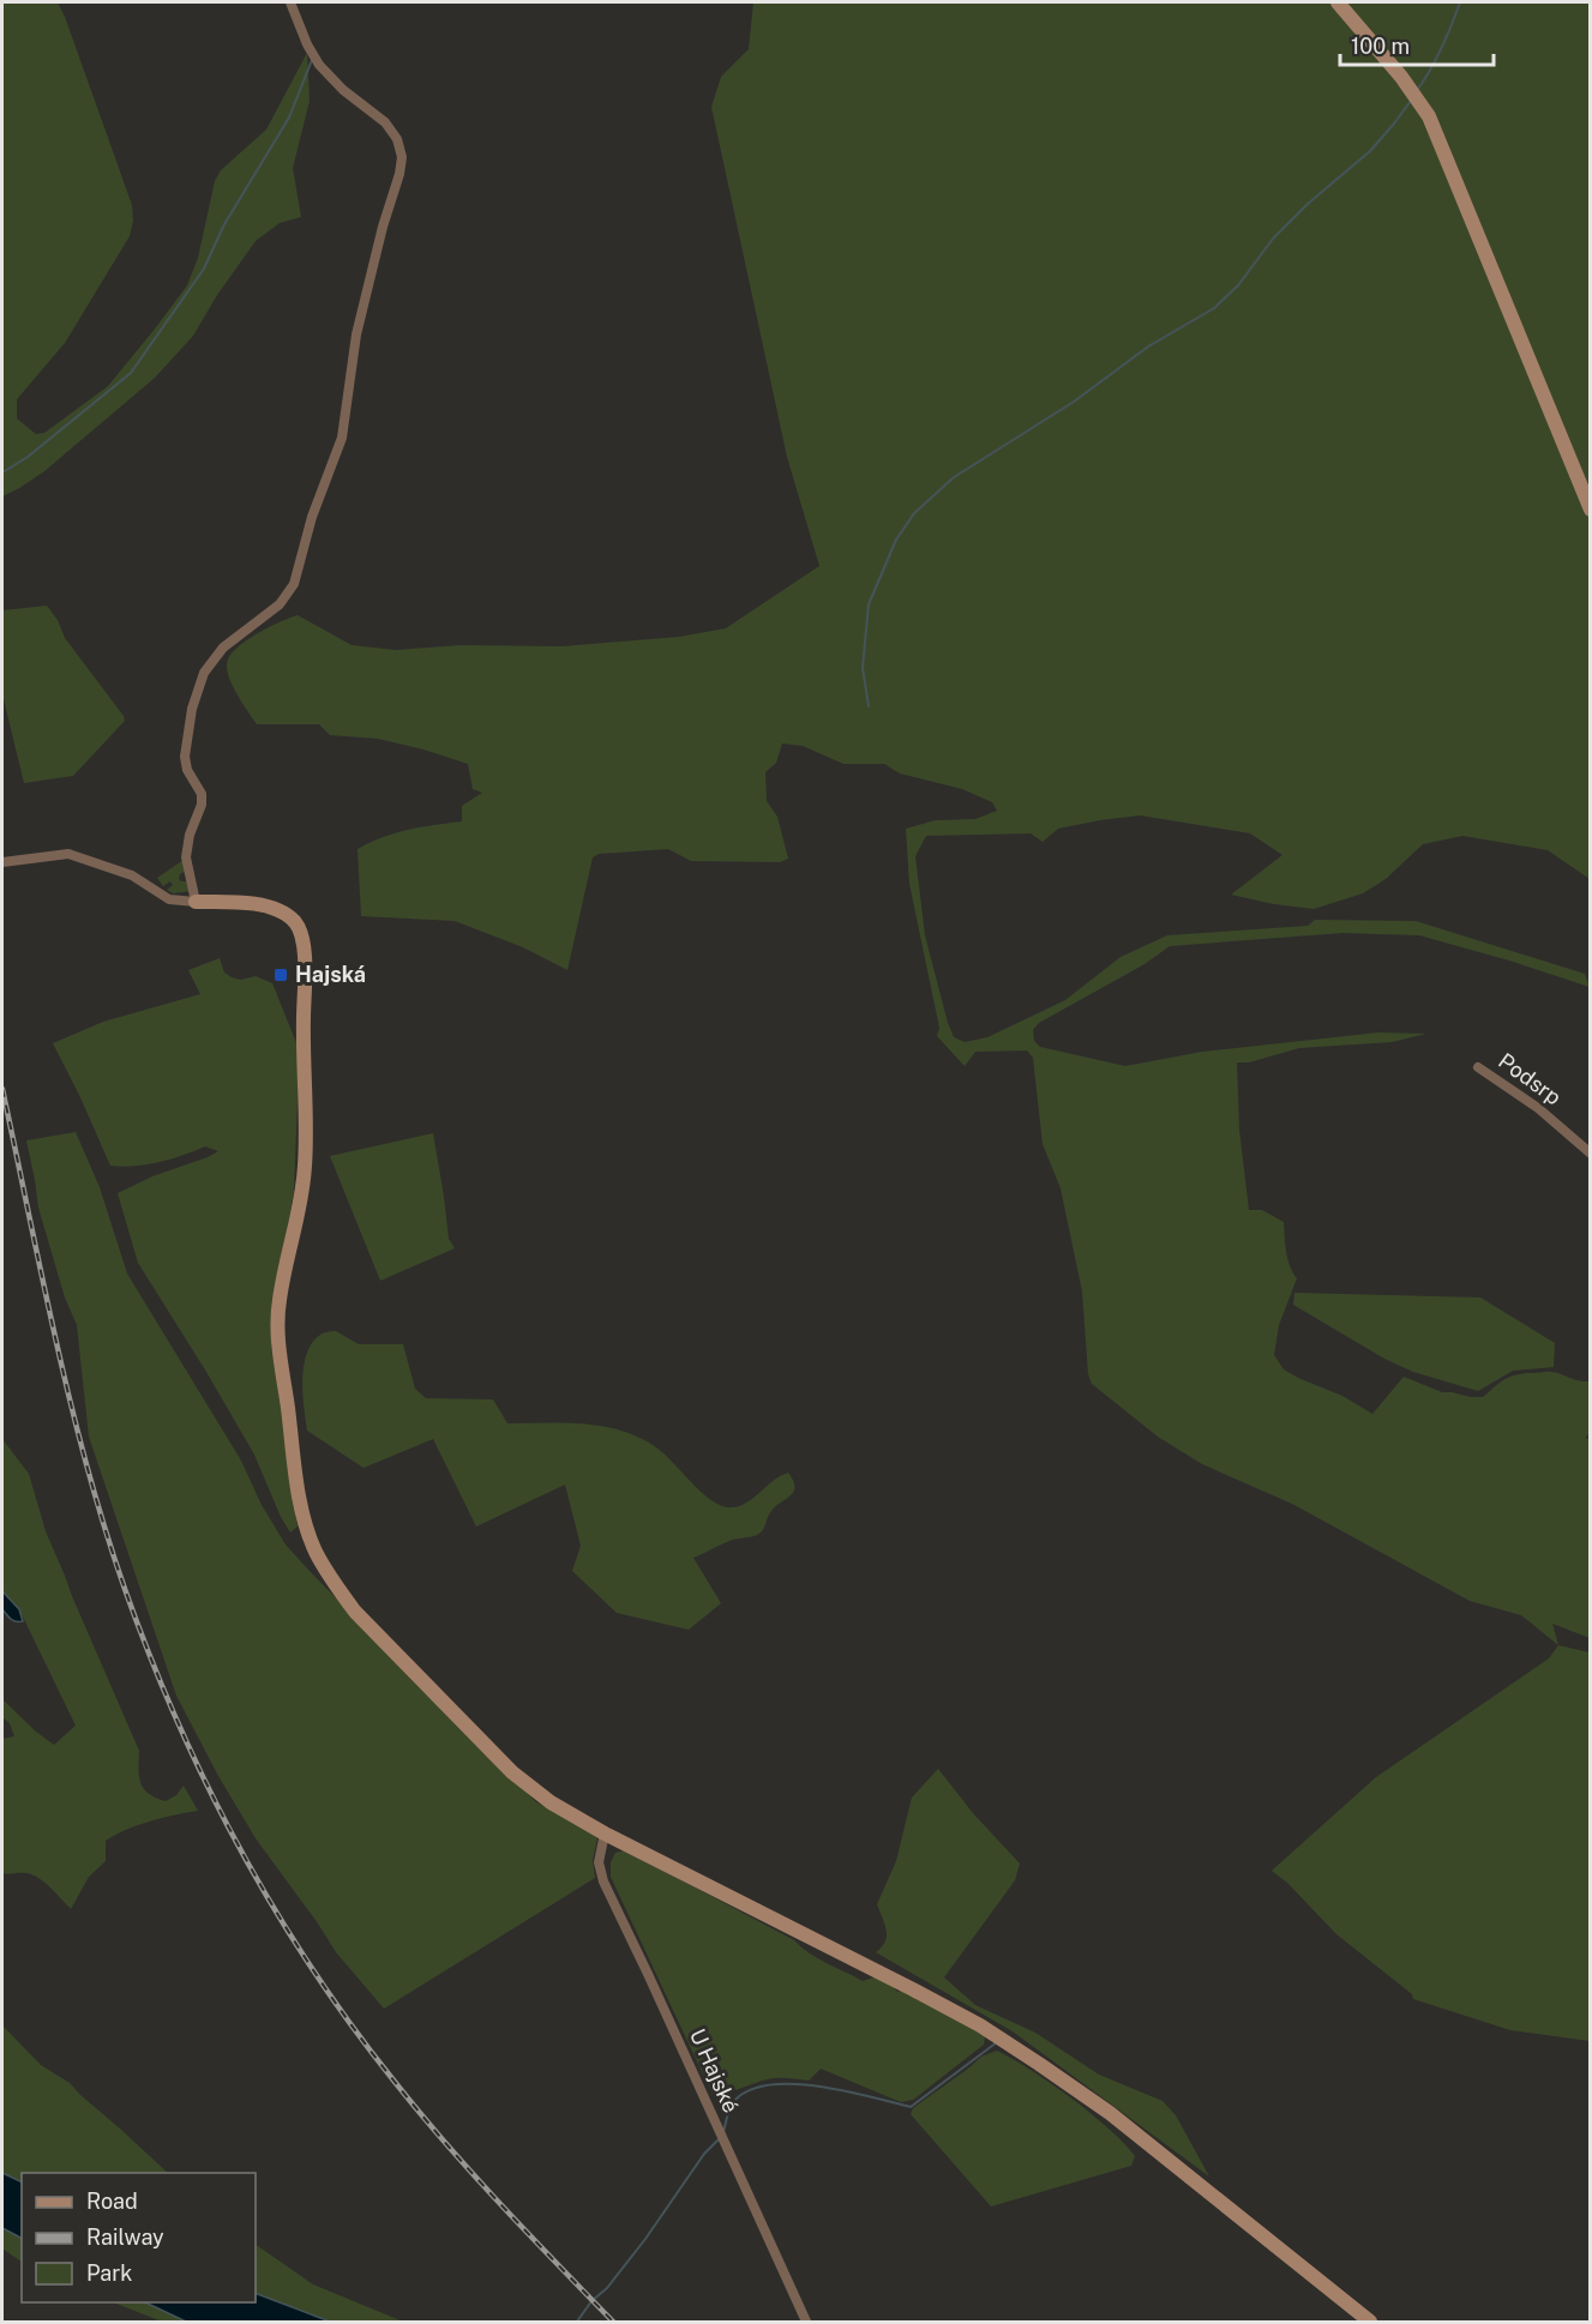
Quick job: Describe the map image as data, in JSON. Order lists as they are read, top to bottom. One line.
{"streets":{"street":["Podsrp","U Hajské"]},"places":{"transit":["Hajská"]},"legend":["Road","Railway","Park"],"scale_bar":"100 m"}
